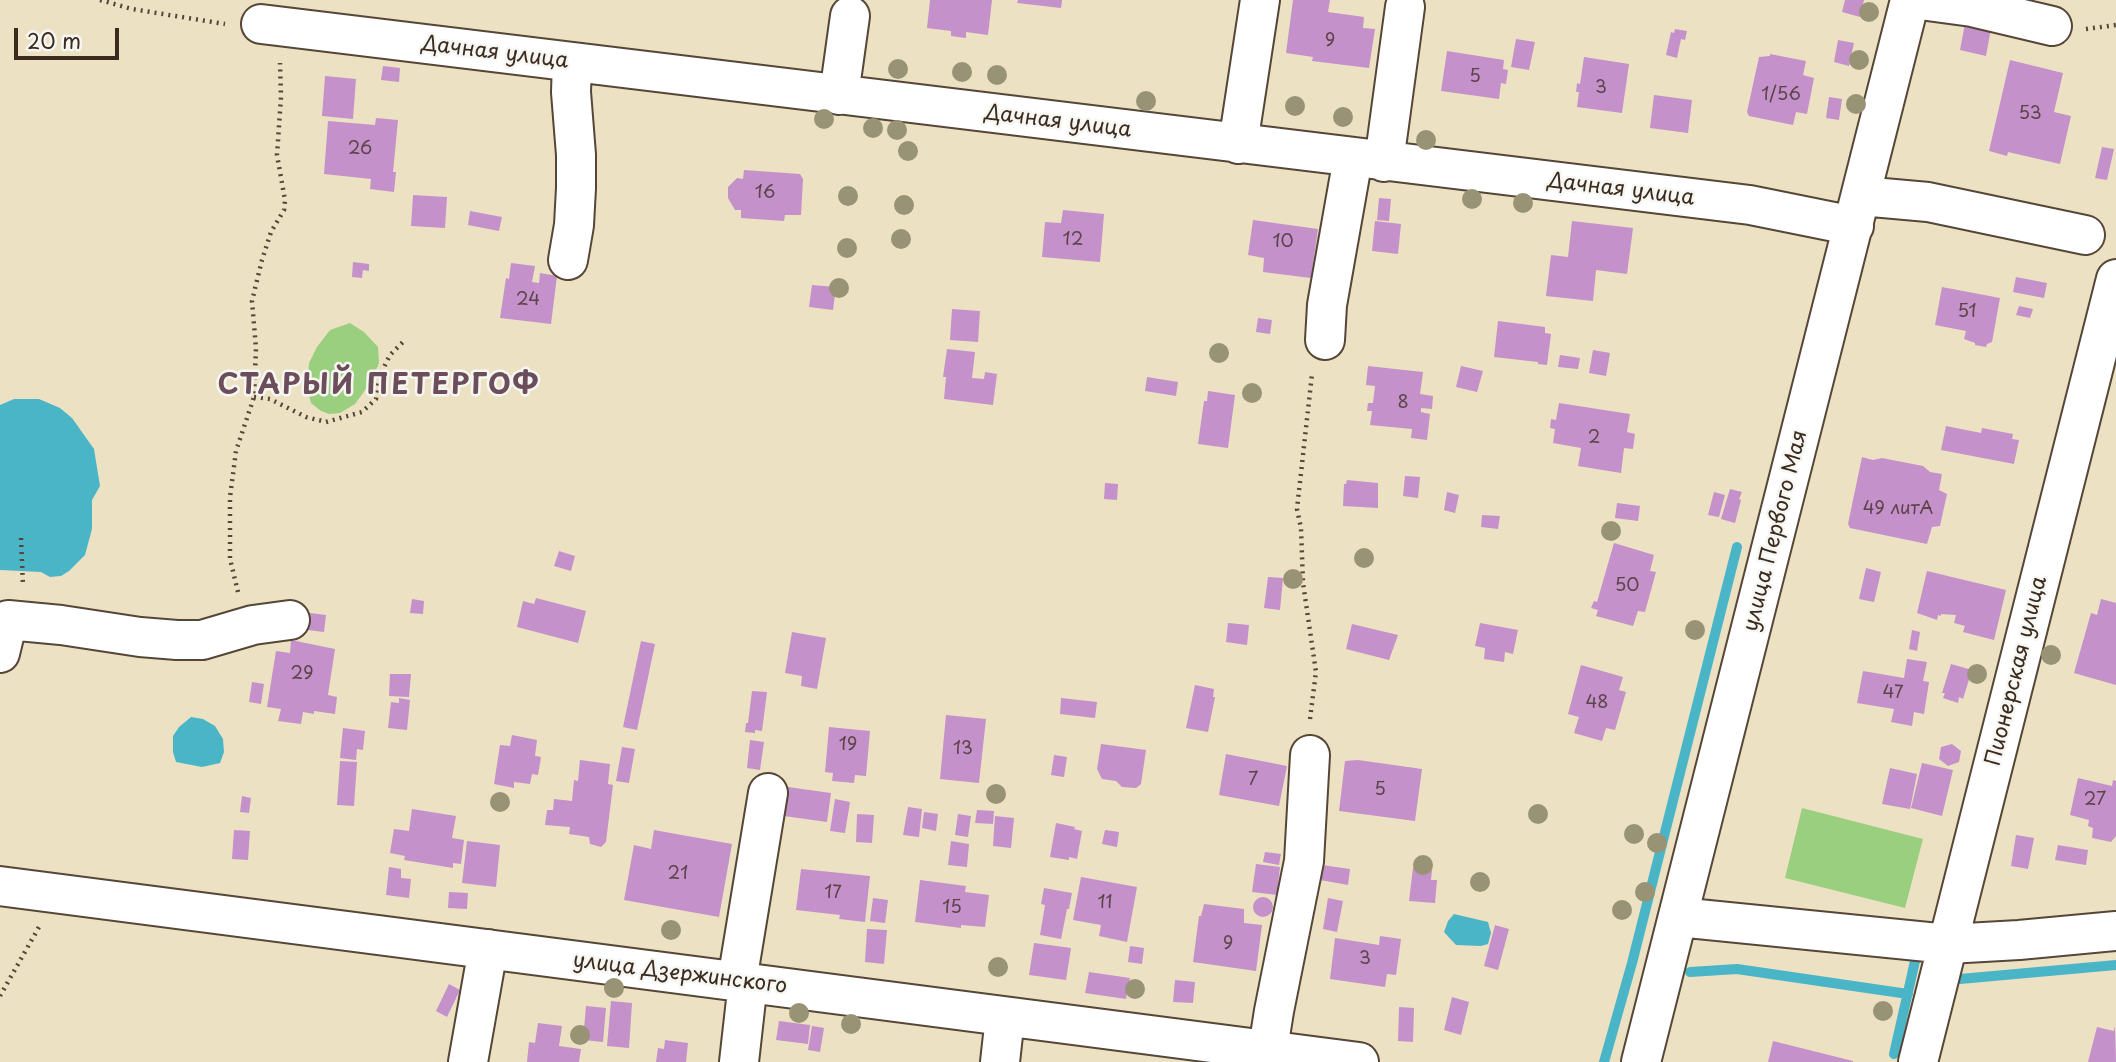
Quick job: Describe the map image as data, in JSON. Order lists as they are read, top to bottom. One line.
{"streets":{"street":["Дачная улица","улица Первого Мая","Пионерская улица","улица Дзержинского"]},"crossings":[["Дачная улица","улица Первого Мая"]],"districts":["СТАРЫЙ ПЕТЕРГОФ"],"house_numbers":["9","5","3","1/56","53","26","16","12","10","24","51","8","2","49 литА","50","29","47","48","19","13","7","5","27","21","17","11","15","9","3"],"scale_bar":"20 m"}
